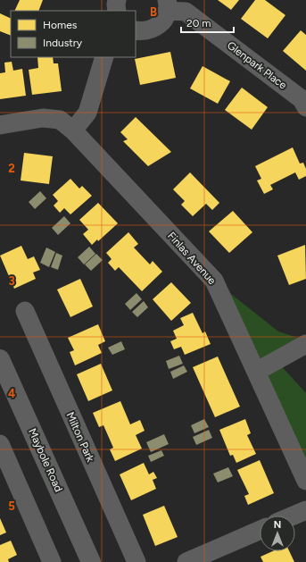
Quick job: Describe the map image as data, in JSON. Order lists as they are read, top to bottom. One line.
{"streets":{"main road":["Maybole Road"],"street":["Glenpark Place","Finlas Avenue","Milton Park"]},"legend":["Homes","Industry"],"scale_bar":"20 m","north":"top","grid":{"columns":["B"],"rows":["2","3","4","5"]}}
